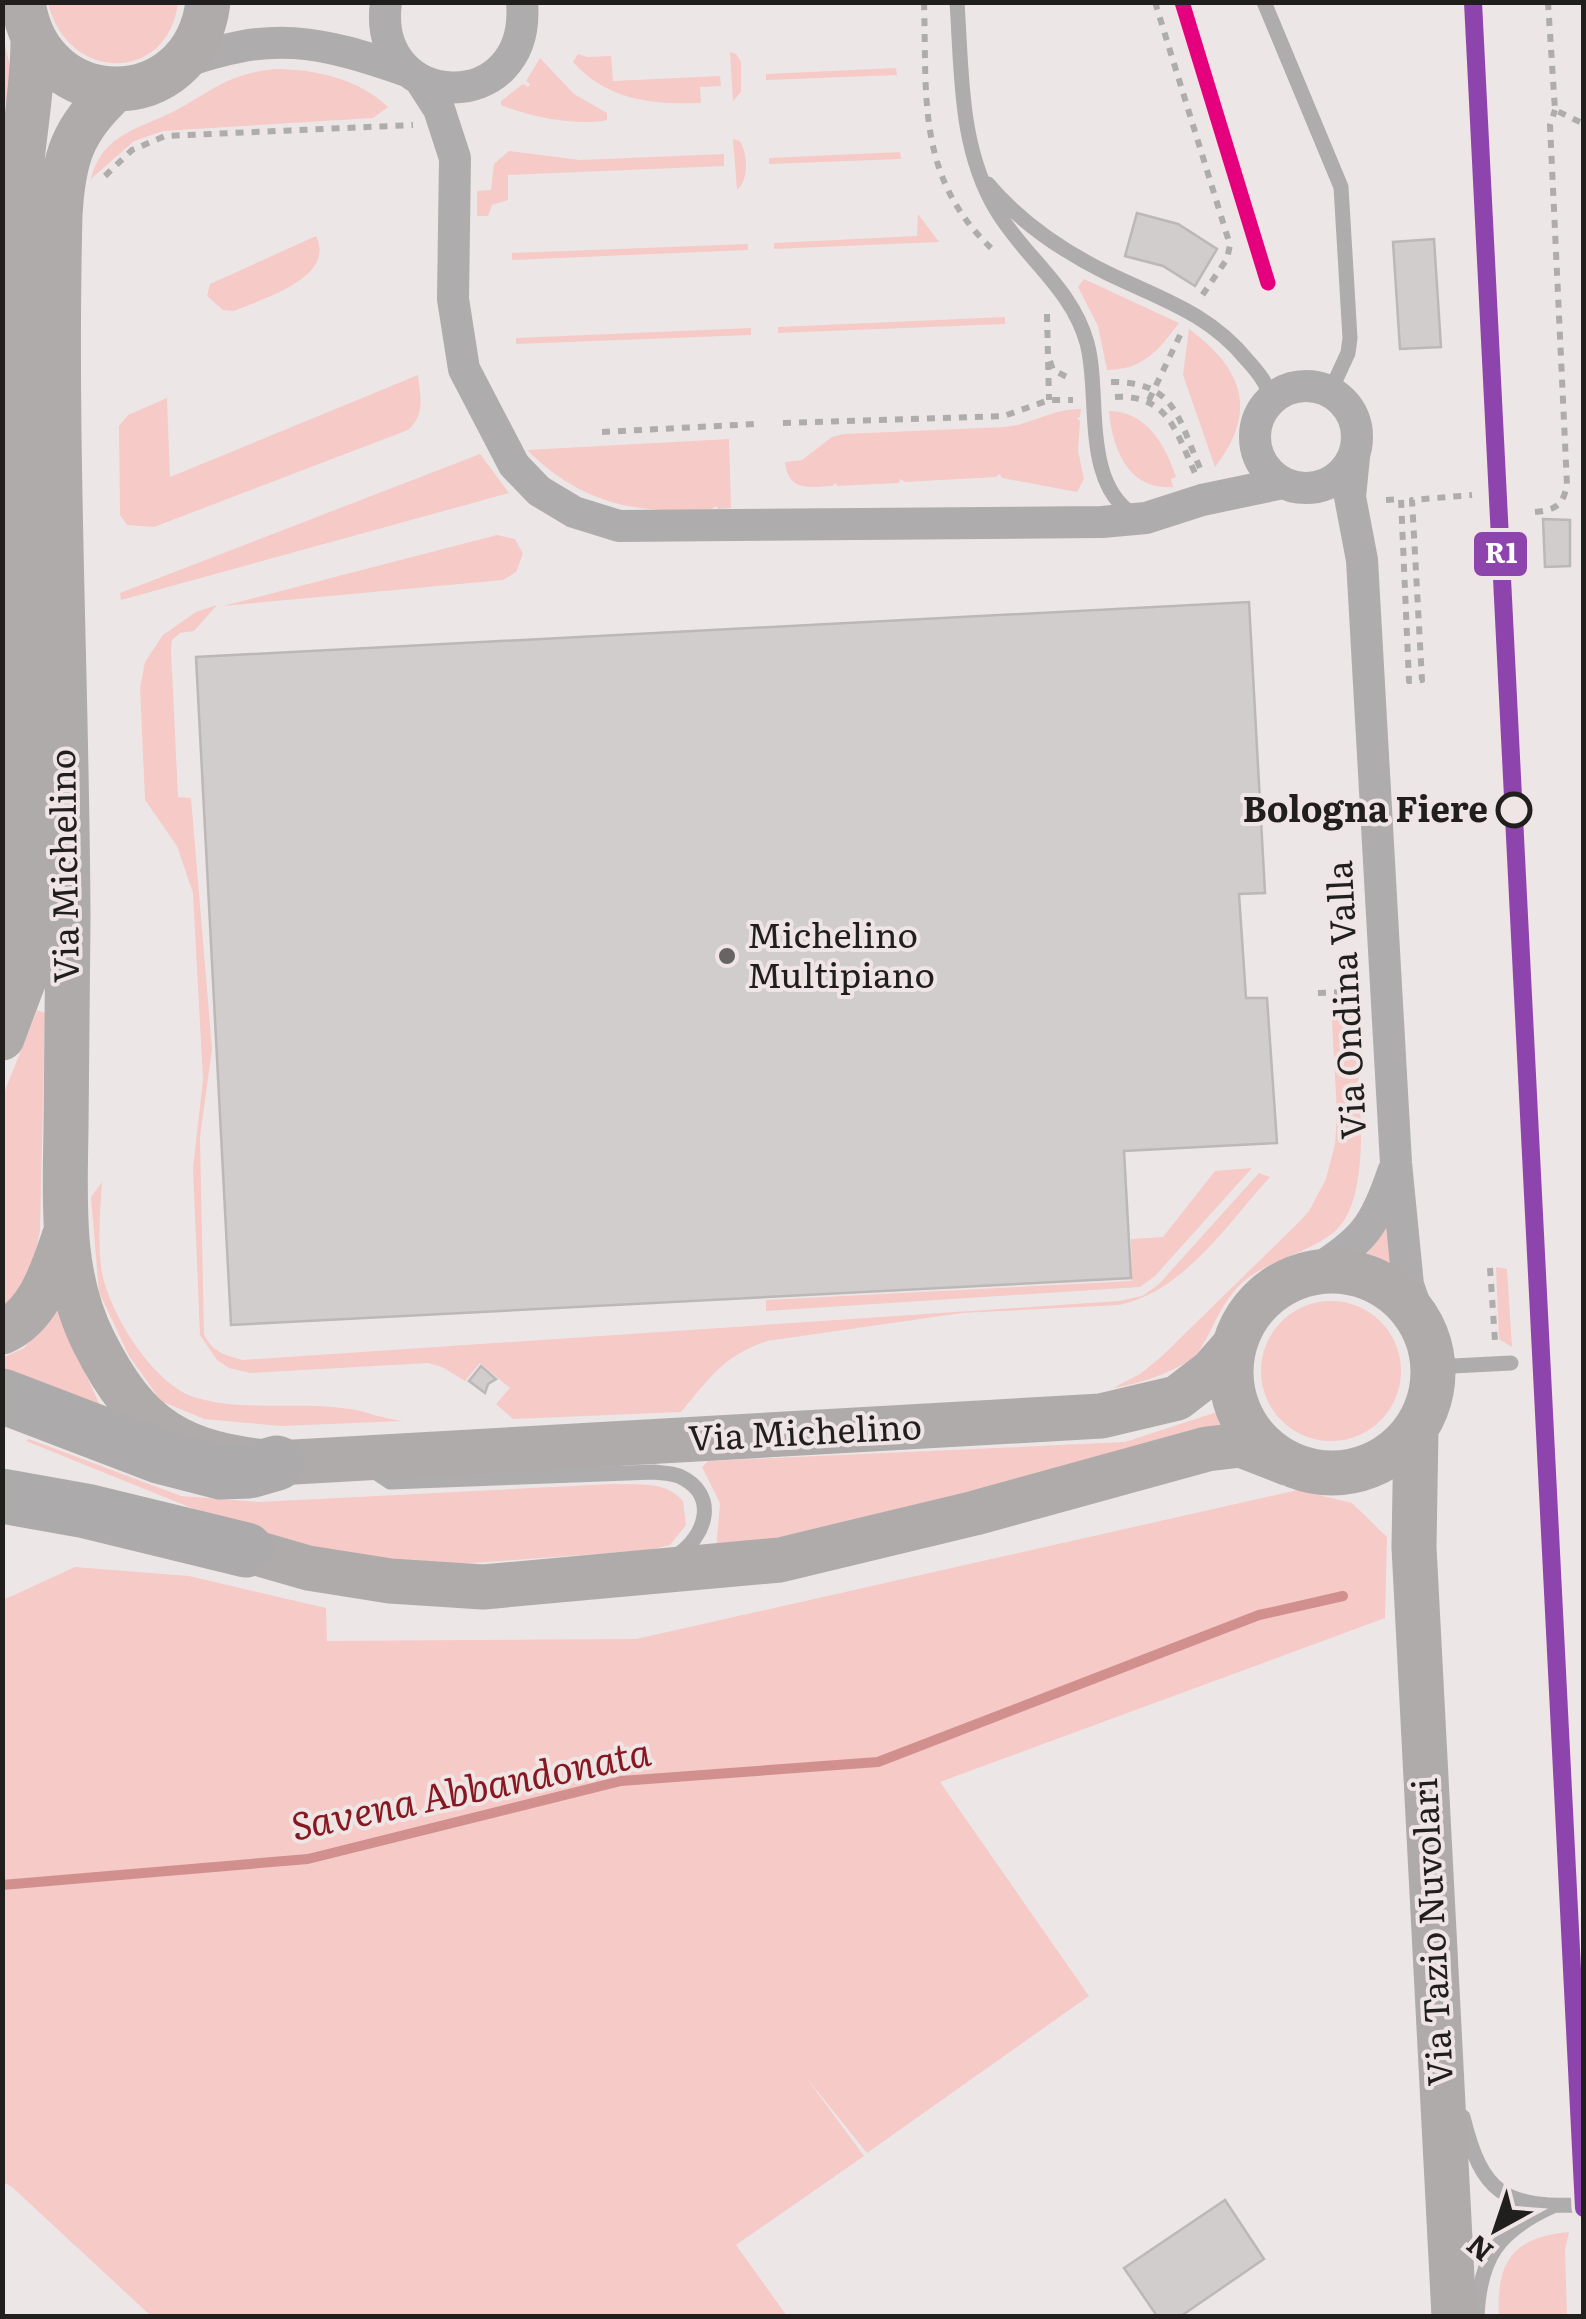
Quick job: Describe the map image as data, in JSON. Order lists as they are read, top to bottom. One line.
{"streets":{"street":["Via Michelino","Via Ondina Valla","Via Tazio Nuvolari"]},"crossings":[["Via Michelino","Via Ondina Valla"],["Via Michelino","Via Tazio Nuvolari"],["Via Ondina Valla","Via Tazio Nuvolari"]],"water":["Savena Abbandonata"],"places":["Bologna Fiere","Michelino Multipiano"],"lines":["transit line R1"],"north":"bottom left"}
